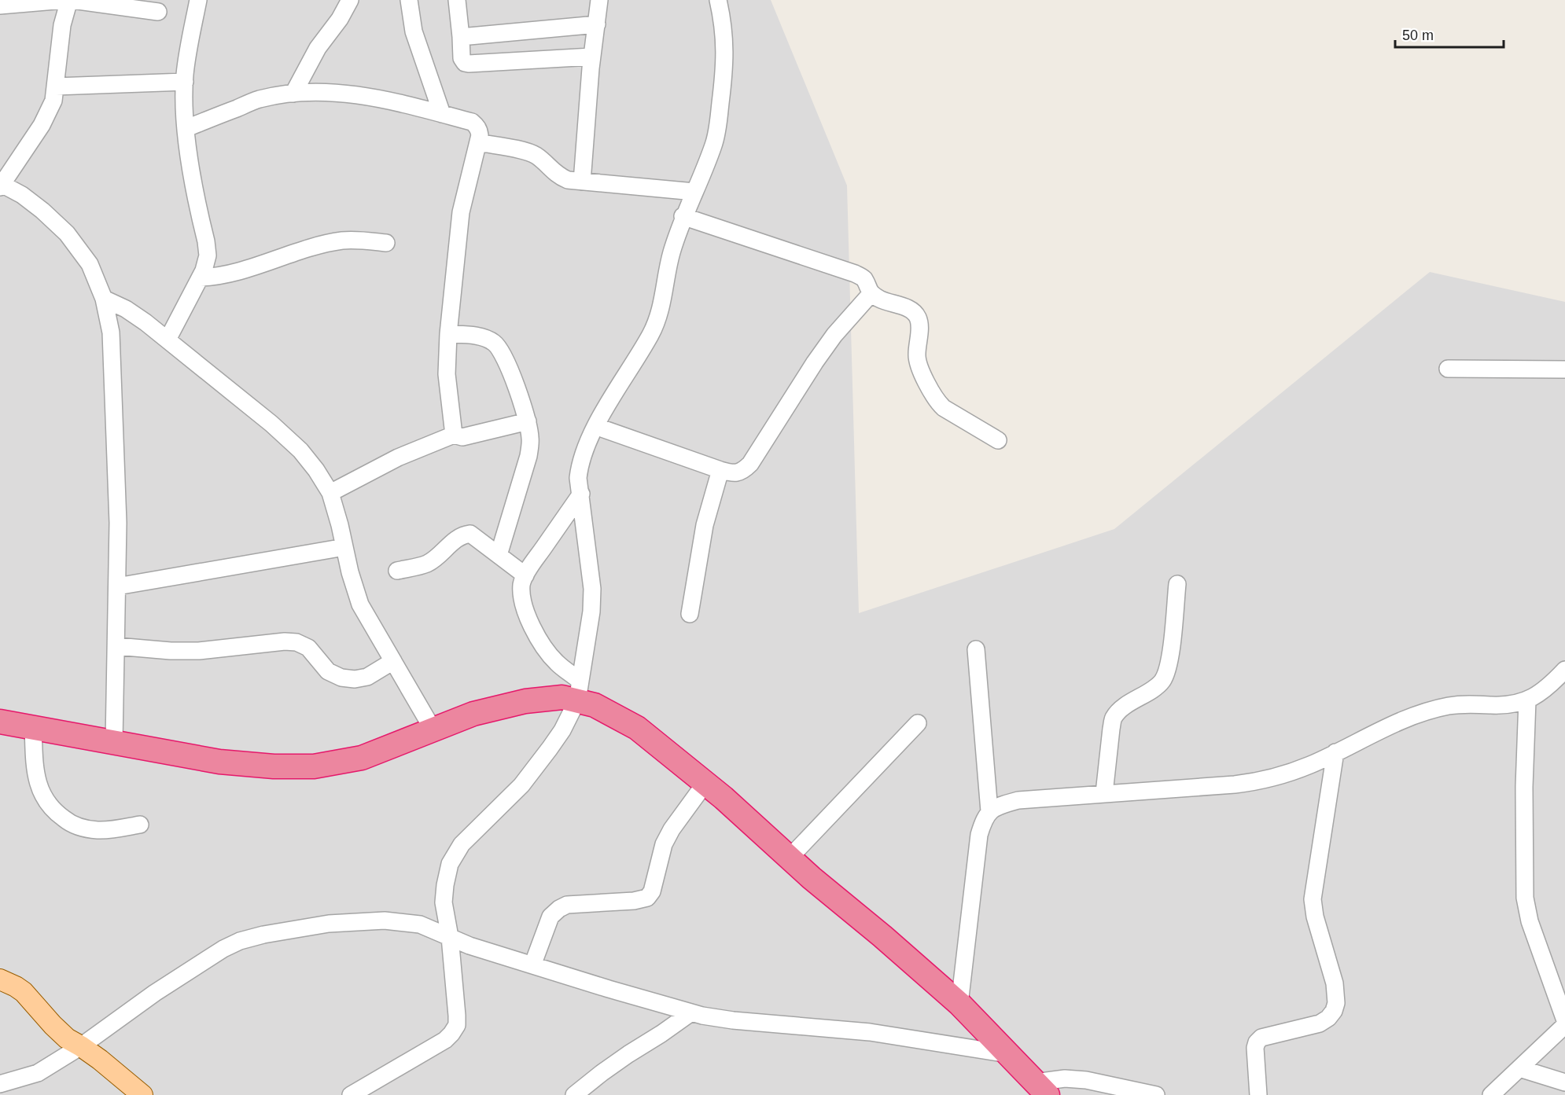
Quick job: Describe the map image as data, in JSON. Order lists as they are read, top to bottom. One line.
{"scale_bar":"50 m"}
